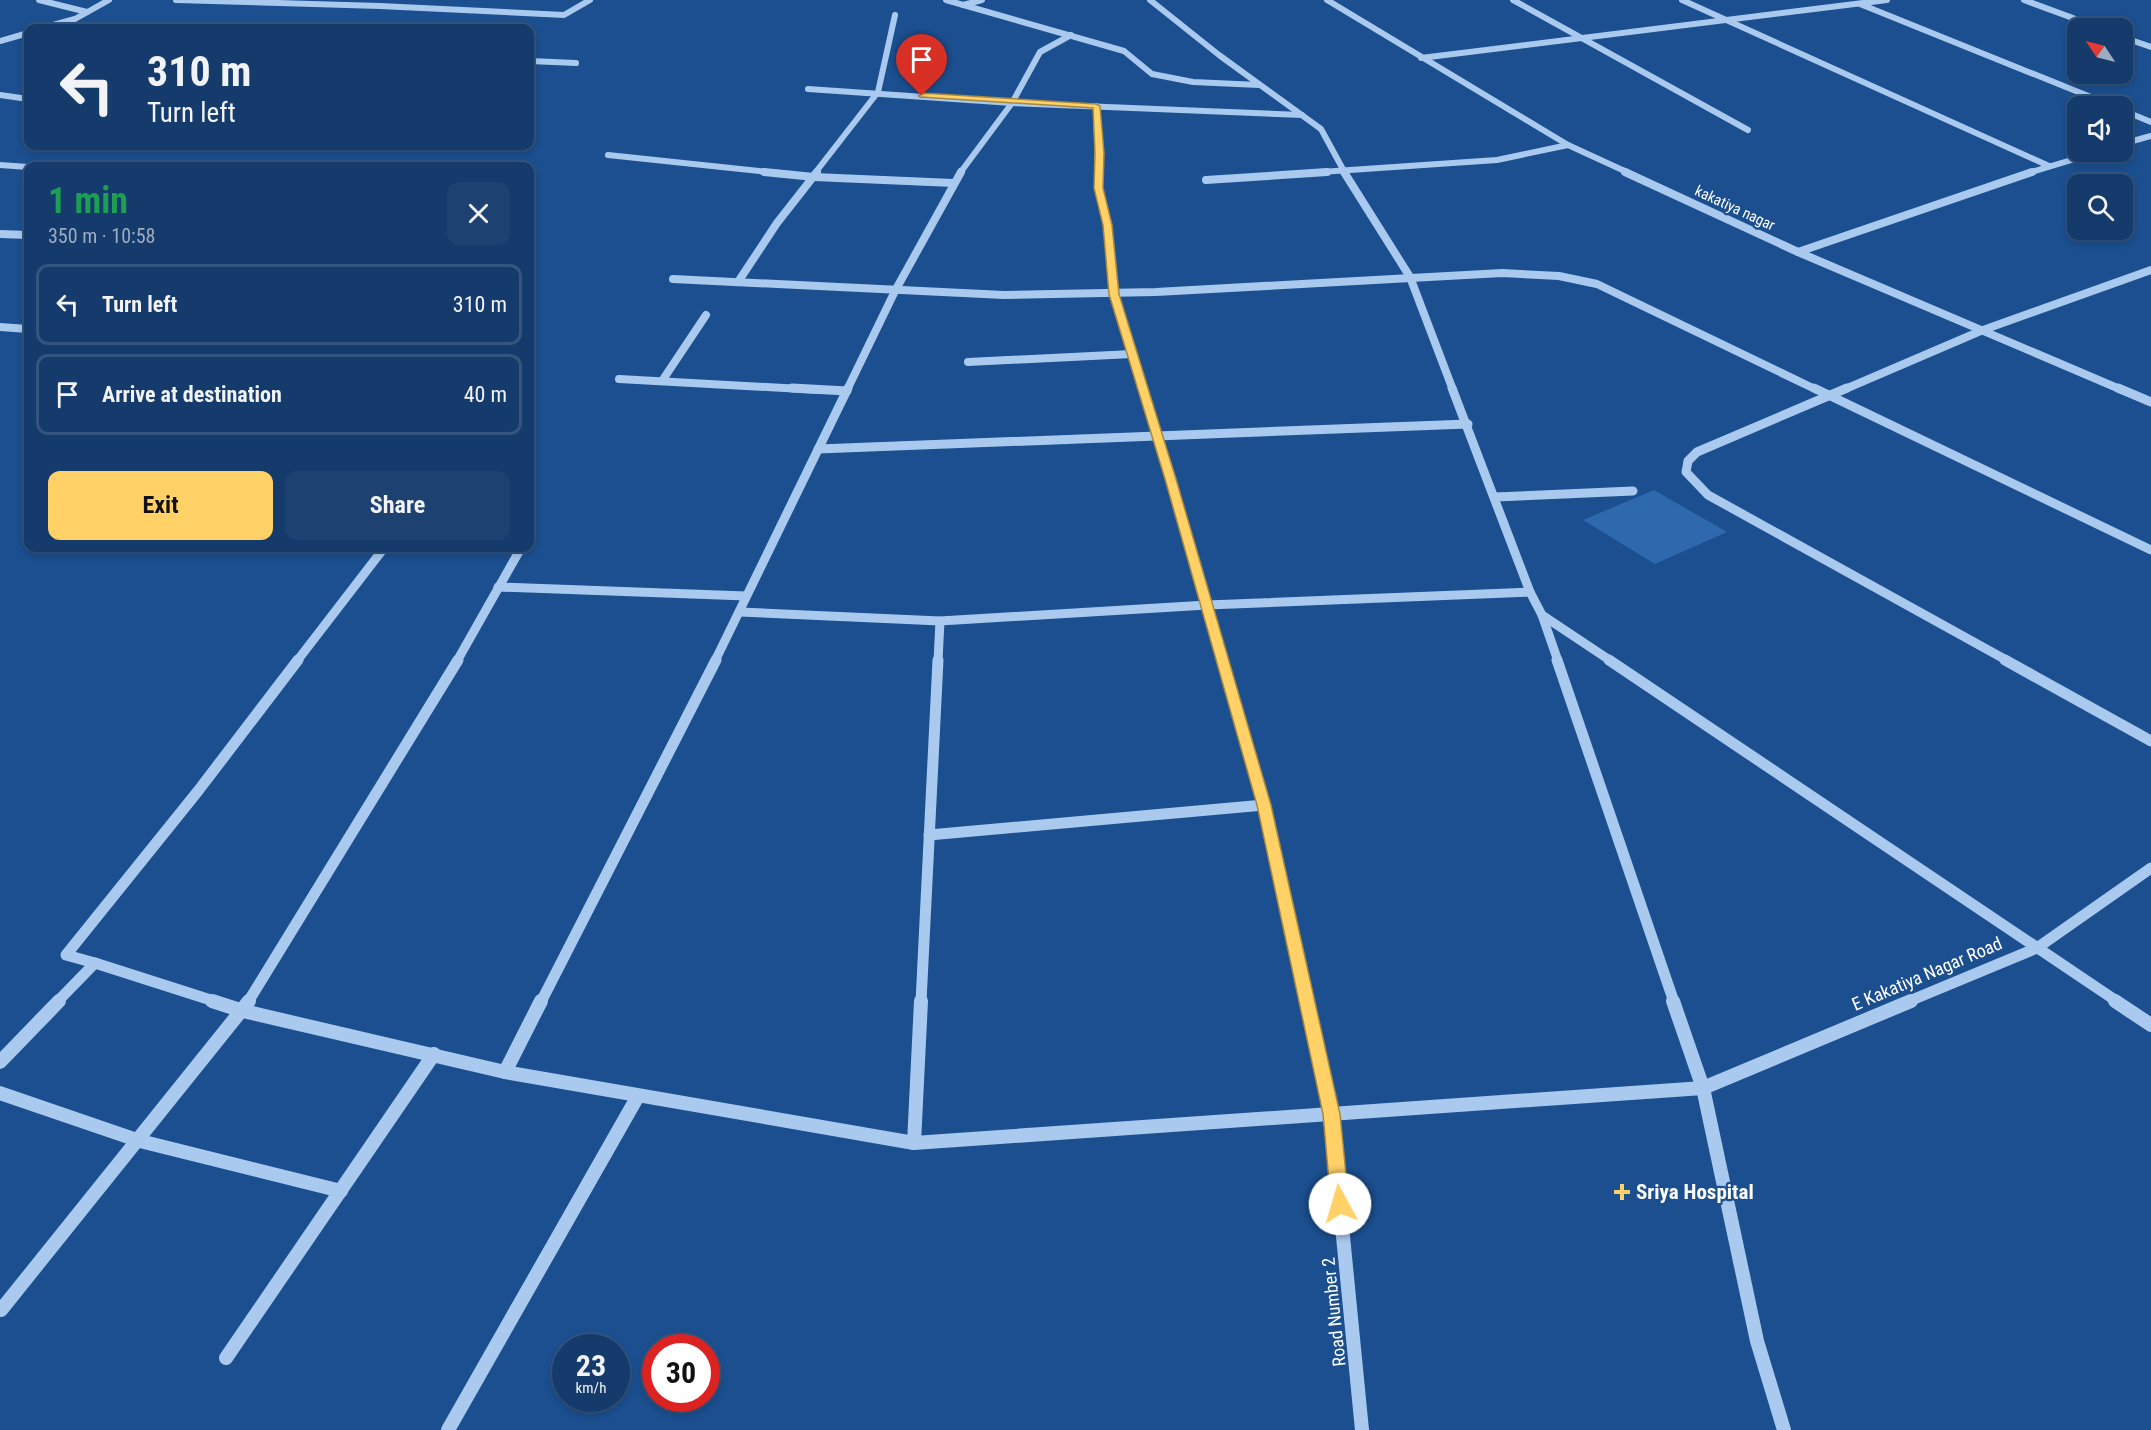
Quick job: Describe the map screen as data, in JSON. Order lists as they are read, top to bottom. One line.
{"streets":{"street":["kakatiya nagar","E Kakatiya Nagar Road","Road Number 2"]},"crossings":[["E Kakatiya Nagar Road","Road Number 2"]],"places":{"health":["Sriya Hospital"]},"north":"top left","page":{"turn":["310 m","Turn left"],"heading":["1 min","350 m · 10:58"],"list":[{"name":"Turn left","value":"310 m"},{"name":"Arrive at destination","value":"40 m"}],"buttons":["Exit","Share"],"speed":"23 km/h","limit":"30"}}
